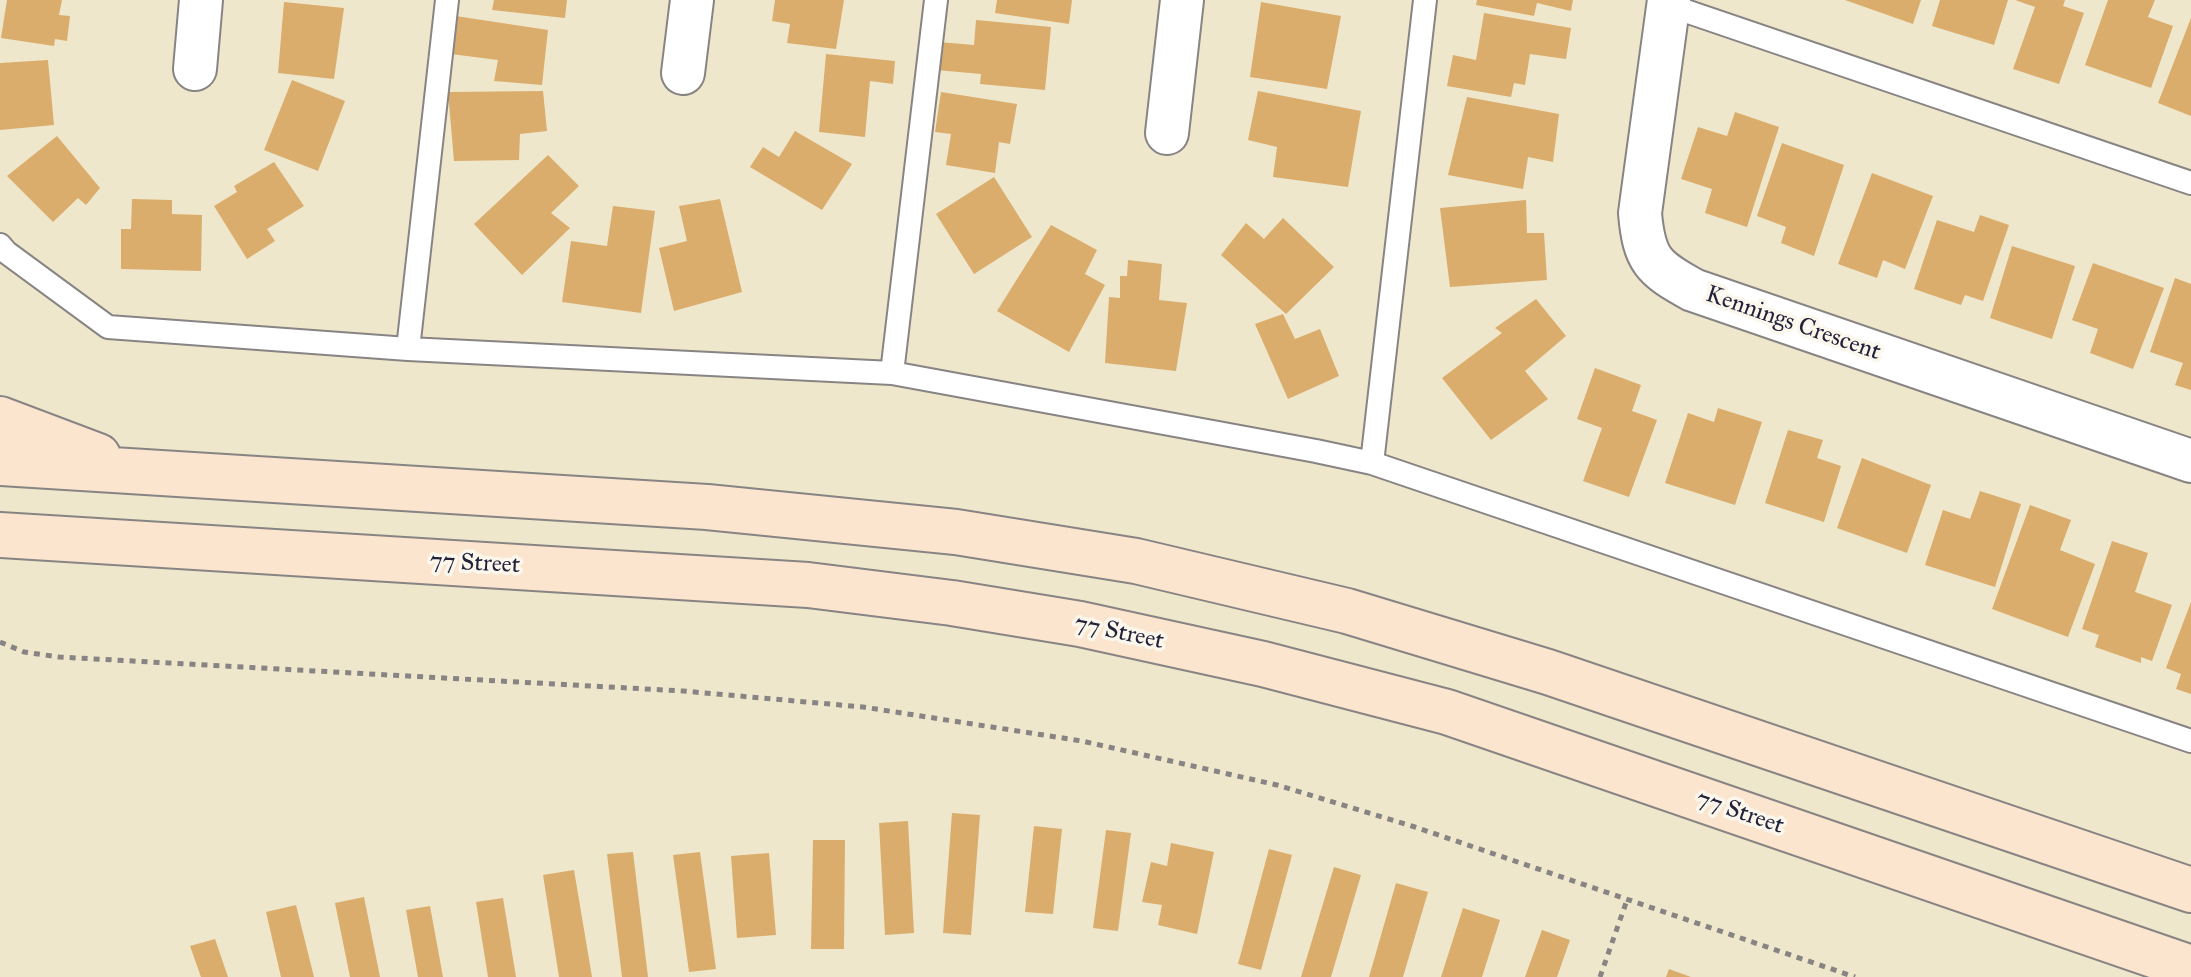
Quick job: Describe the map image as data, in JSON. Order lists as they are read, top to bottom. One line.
{"streets":{"main road":["77 Street"],"street":["Kennings Crescent"]}}
